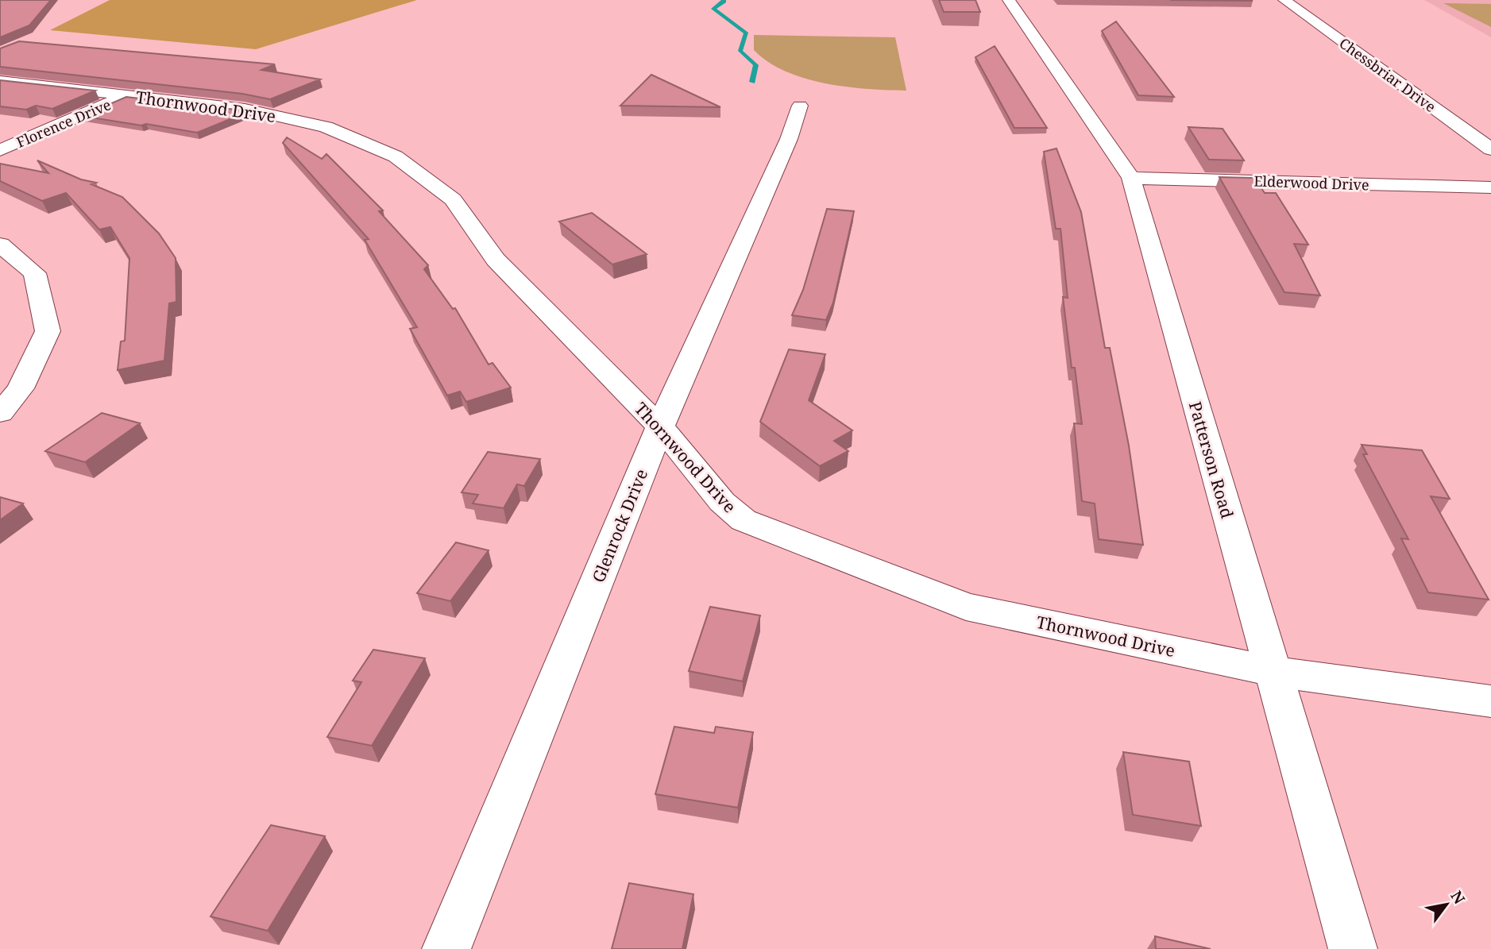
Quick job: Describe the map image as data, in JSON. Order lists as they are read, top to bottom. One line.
{"streets":{"street":["Chessbriar Drive","Thornwood Drive","Florence Drive","Elderwood Drive","Patterson Road","Glenrock Drive"]},"crossings":[["Thornwood Drive","Florence Drive"],["Thornwood Drive","Patterson Road"],["Thornwood Drive","Glenrock Drive"],["Elderwood Drive","Patterson Road"]],"north":"top right"}
